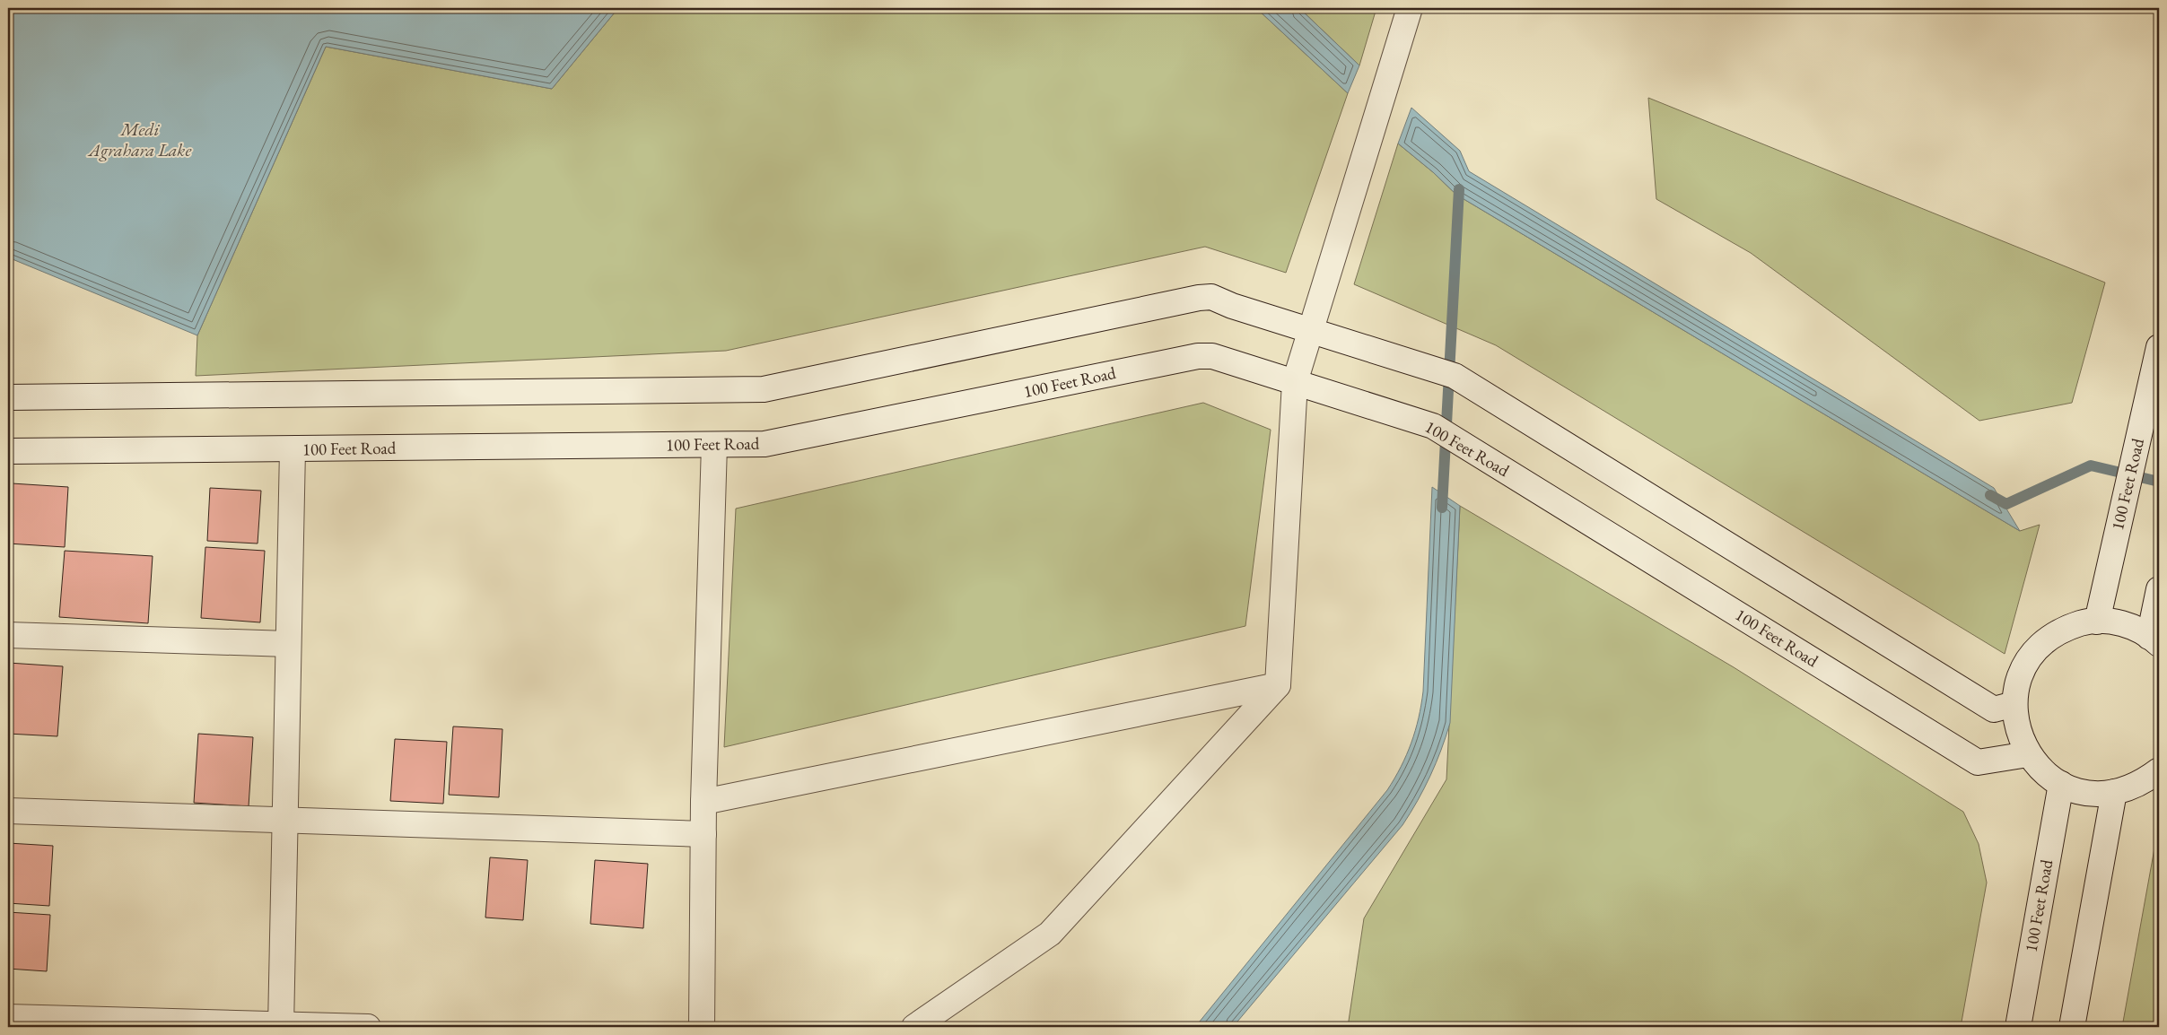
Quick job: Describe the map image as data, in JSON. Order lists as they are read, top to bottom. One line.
{"streets":{"main road":["100 Feet Road"]},"water":["Medi Agrahara Lake"]}
